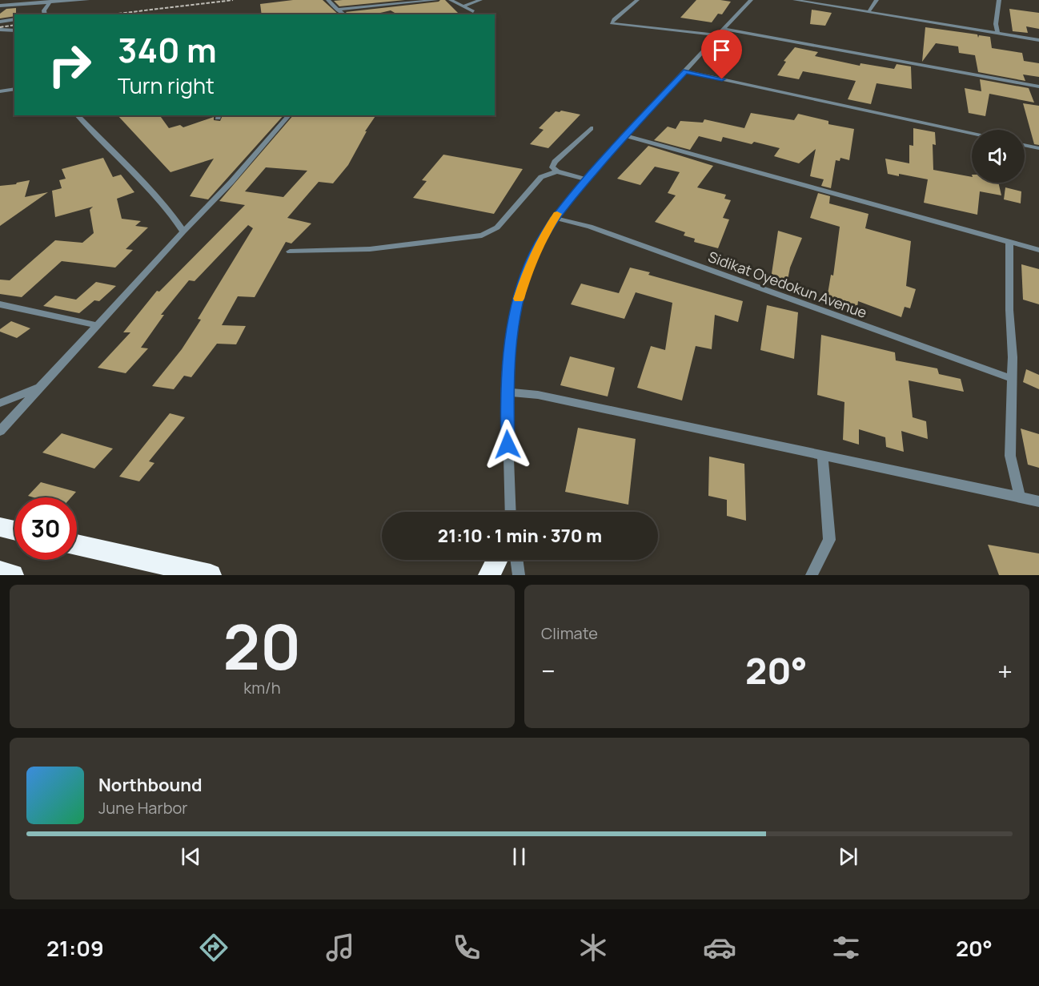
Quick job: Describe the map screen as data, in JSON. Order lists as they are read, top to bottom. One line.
{"streets":{"street":["Sidikat Oyedokun Avenue"]},"page":{"turn":["340 m","Turn right"],"limit":"30","trip":"21:10 · 1 min · 370 m","tile":[["20","km/h"],"Climate"],"heat":["−","20°","+"],"song":["Northbound","June Harbor"],"tabs":["21:09","20°"]}}
